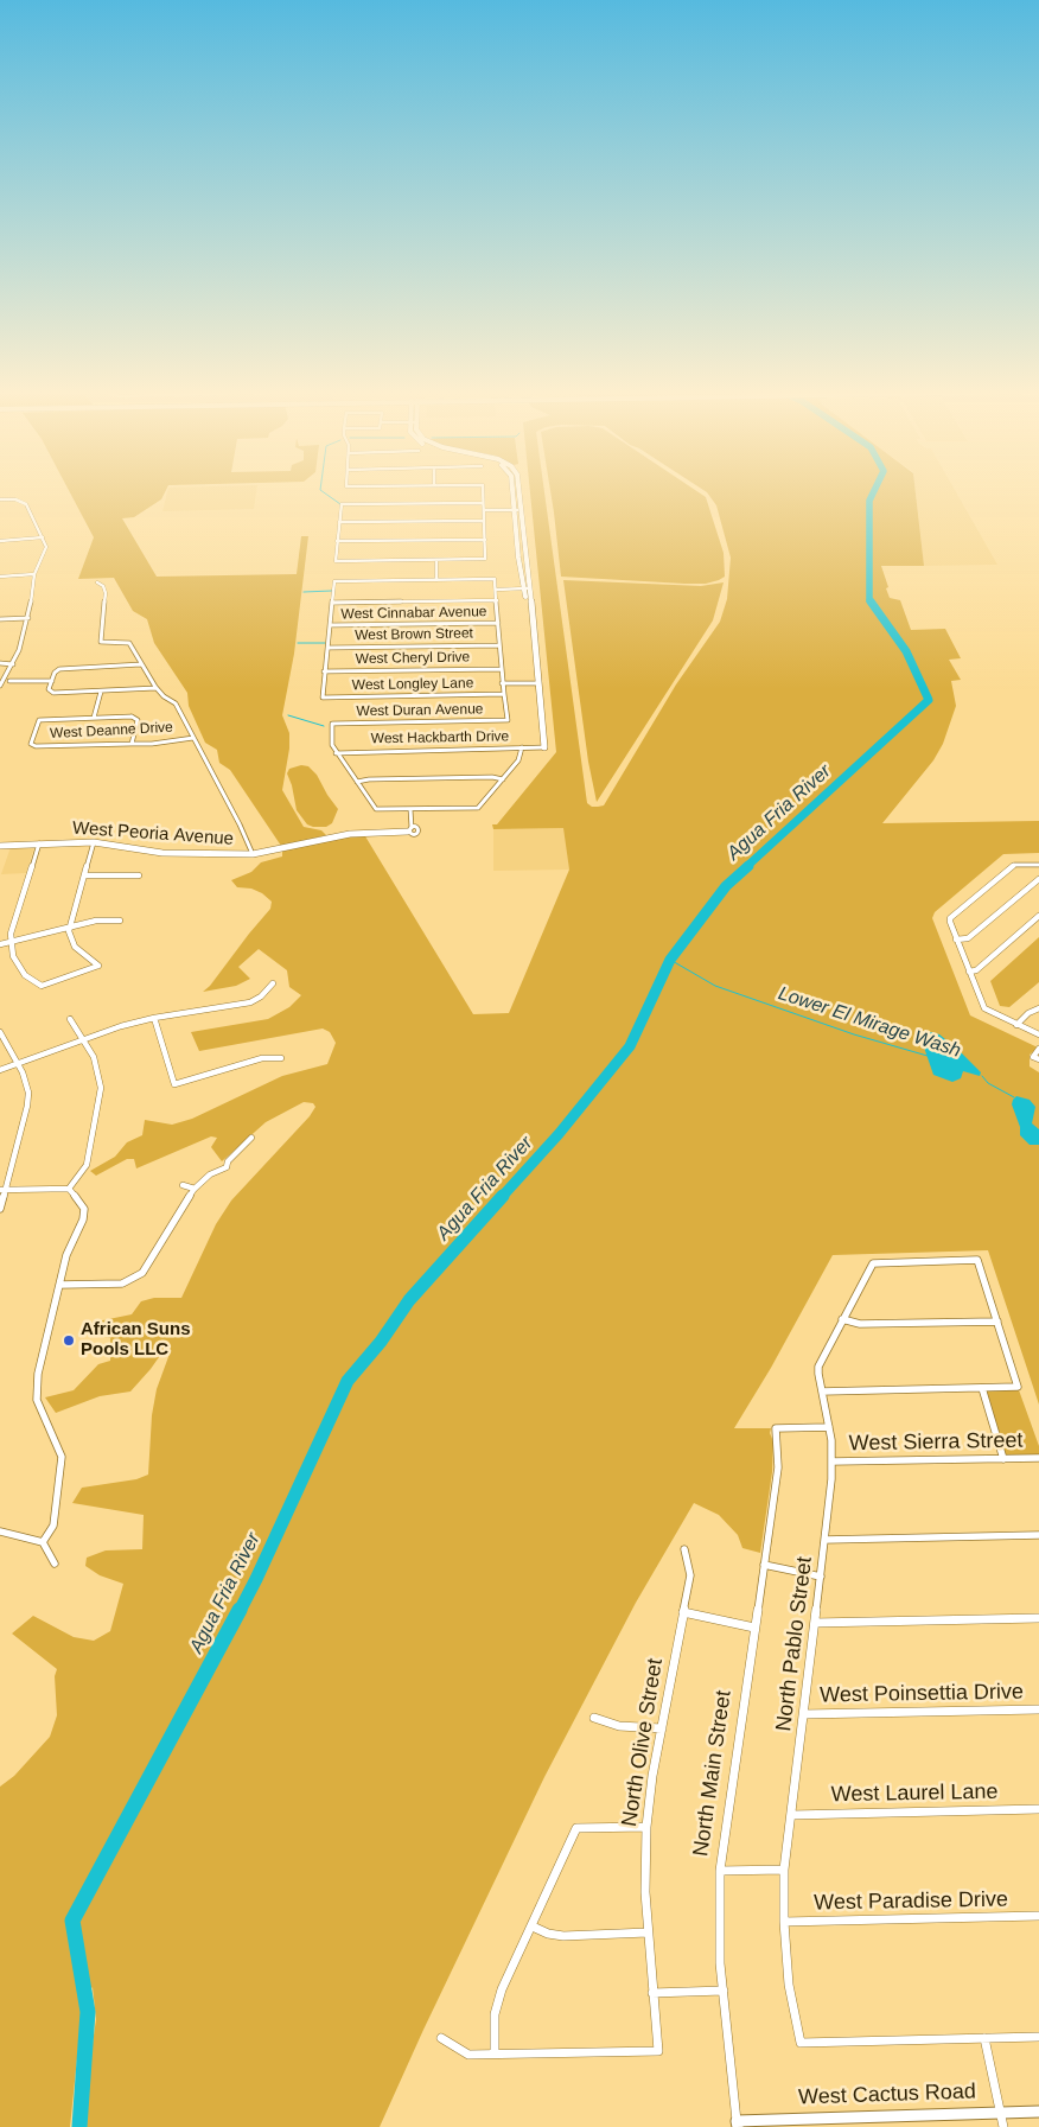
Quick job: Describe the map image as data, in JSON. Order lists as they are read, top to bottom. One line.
{"streets":{"street":["West Cinnabar Avenue","West Brown Street","West Cheryl Drive","West Longley Lane","West Duran Avenue","West Deanne Drive","West Hackbarth Drive","West Peoria Avenue","West Sierra Street","North Pablo Street","West Poinsettia Drive","North Olive Street","North Main Street","West Laurel Lane","West Paradise Drive","West Cactus Road"]},"crossings":[["West Cheryl Drive","West Longley Lane"],["West Longley Lane","West Duran Avenue"],["West Sierra Street","North Pablo Street"],["North Pablo Street","West Poinsettia Drive"],["North Pablo Street","North Main Street"],["North Pablo Street","West Laurel Lane"],["North Pablo Street","West Paradise Drive"],["North Main Street","West Cactus Road"]],"water":["Agua Fria River","Lower El Mirage Wash"],"places":["African Suns Pools LLC"]}
